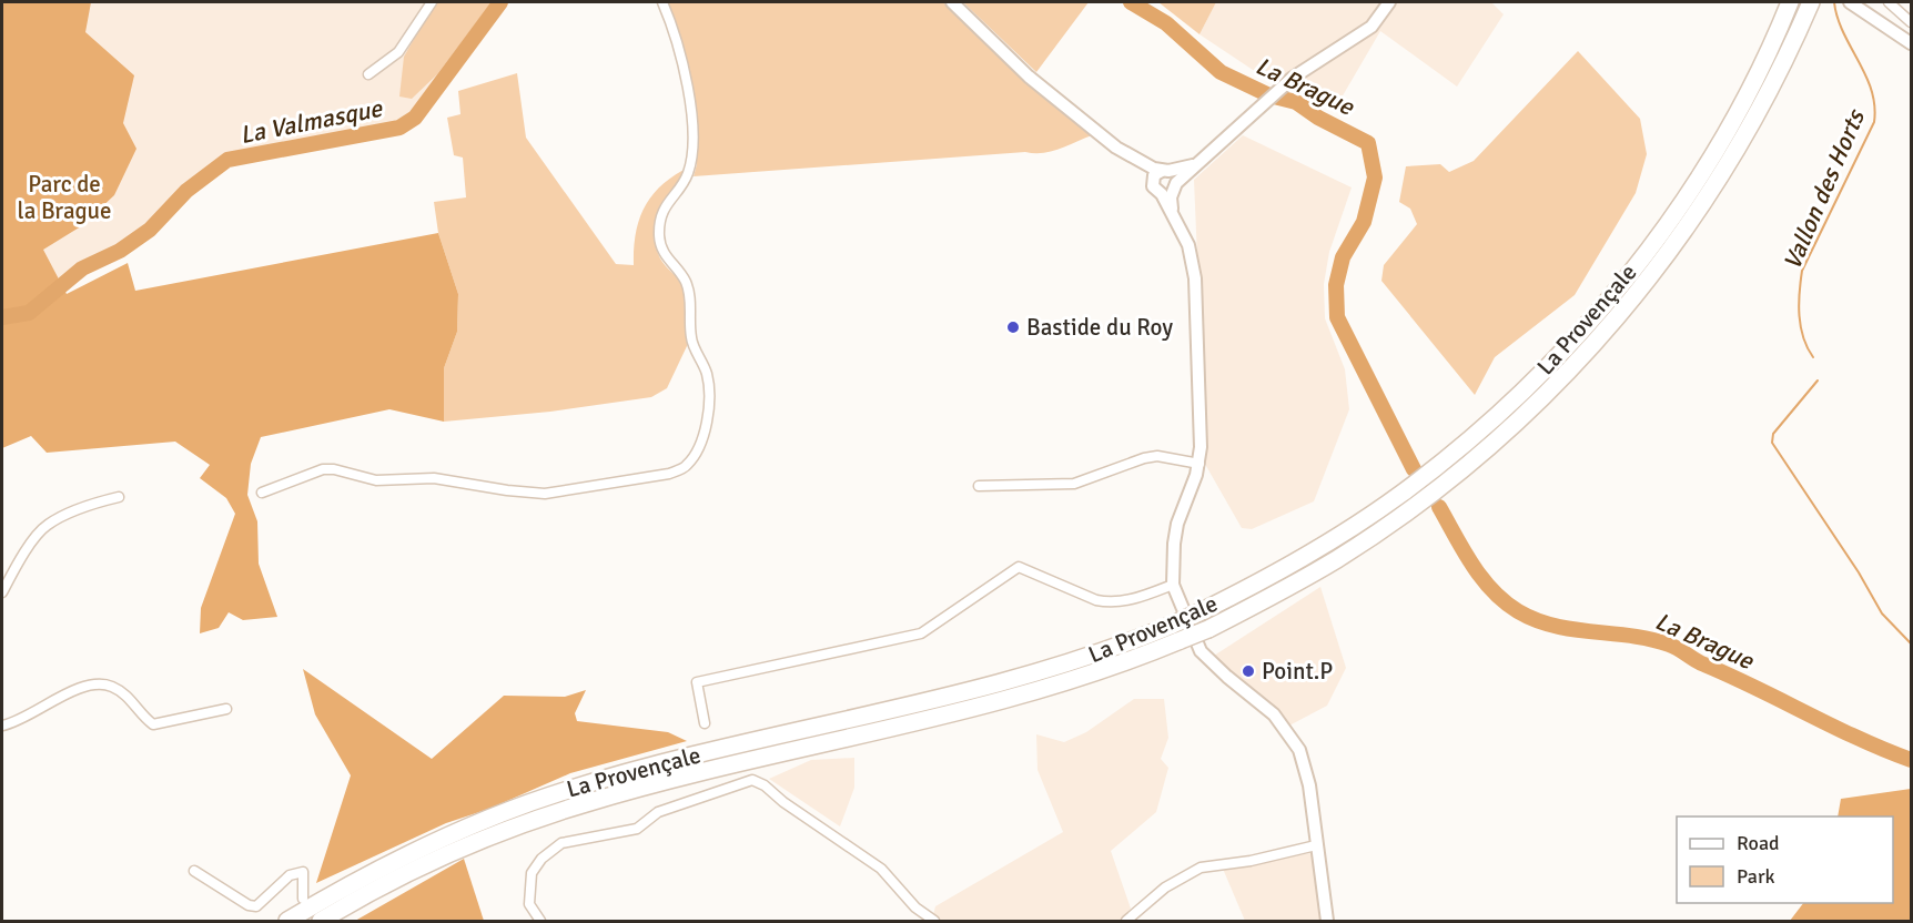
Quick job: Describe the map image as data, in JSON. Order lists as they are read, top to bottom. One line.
{"streets":{"highway":["La Provençale"]},"water":["La Brague","La Valmasque","Vallon des Horts"],"parks":["Parc de la Brague"],"places":["Bastide du Roy","Point.P"],"legend":["Road","Park"]}
